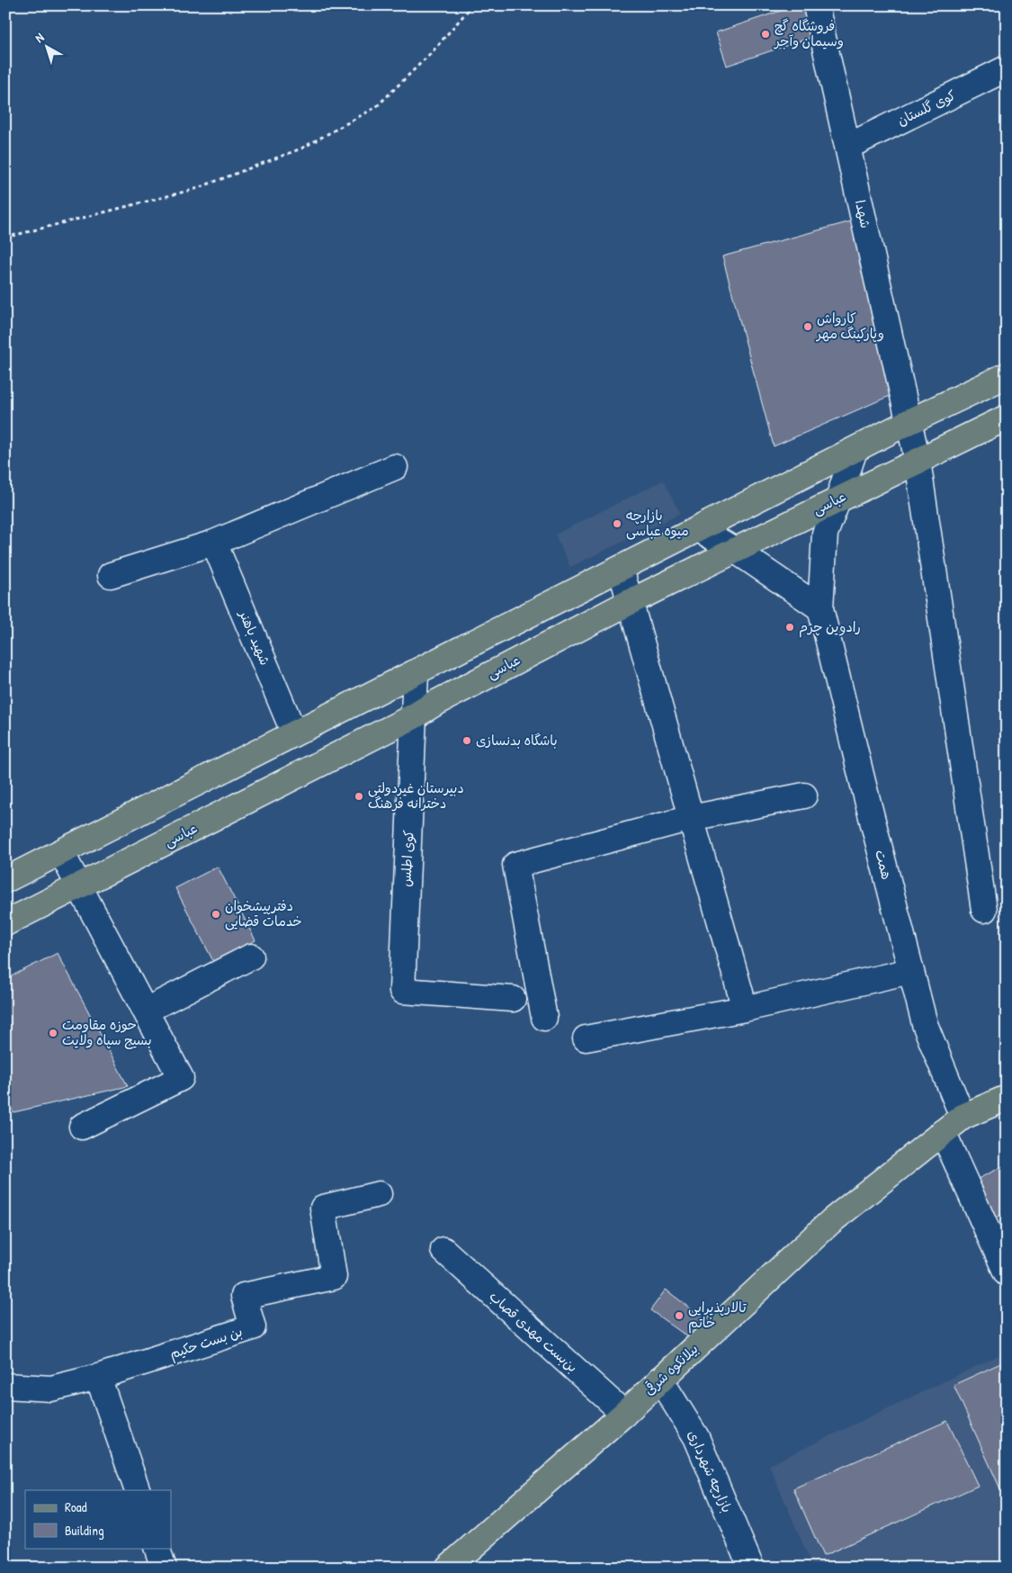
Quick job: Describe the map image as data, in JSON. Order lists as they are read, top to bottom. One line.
{"streets":{"main road":["عباسى","بیلانکوه شرقی"],"street":["کوی گلستان","شهدا","شهید باهنر","کوی اطلس","همت","بن‌بست مهدی قصاب","بن بست حکیم","بازارچه شهرداری"]},"crossings":[["کوی گلستان","شهدا"],["شهدا","عباسى"],["عباسى","کوی اطلس"],["عباسى","همت"],["همت","بیلانکوه شرقی"],["بن‌بست مهدی قصاب","بیلانکوه شرقی"],["بیلانکوه شرقی","بازارچه شهرداری"]],"places":["فروشگاه گچ وسیمان وآجر","کارواش وپارکینگ مهر","بازارچه میوه عباسی","رادوین چرم","باشگاه بدنسازی","دبیرستان غیردولتی دخترانه فرهنگ","دفترپیشخوان خدمات قضایی","حوزه مقاومت بسیج سپاه ولایت","تالارپذیرایی خاتم"],"legend":["Road","Building"],"north":"top left"}
